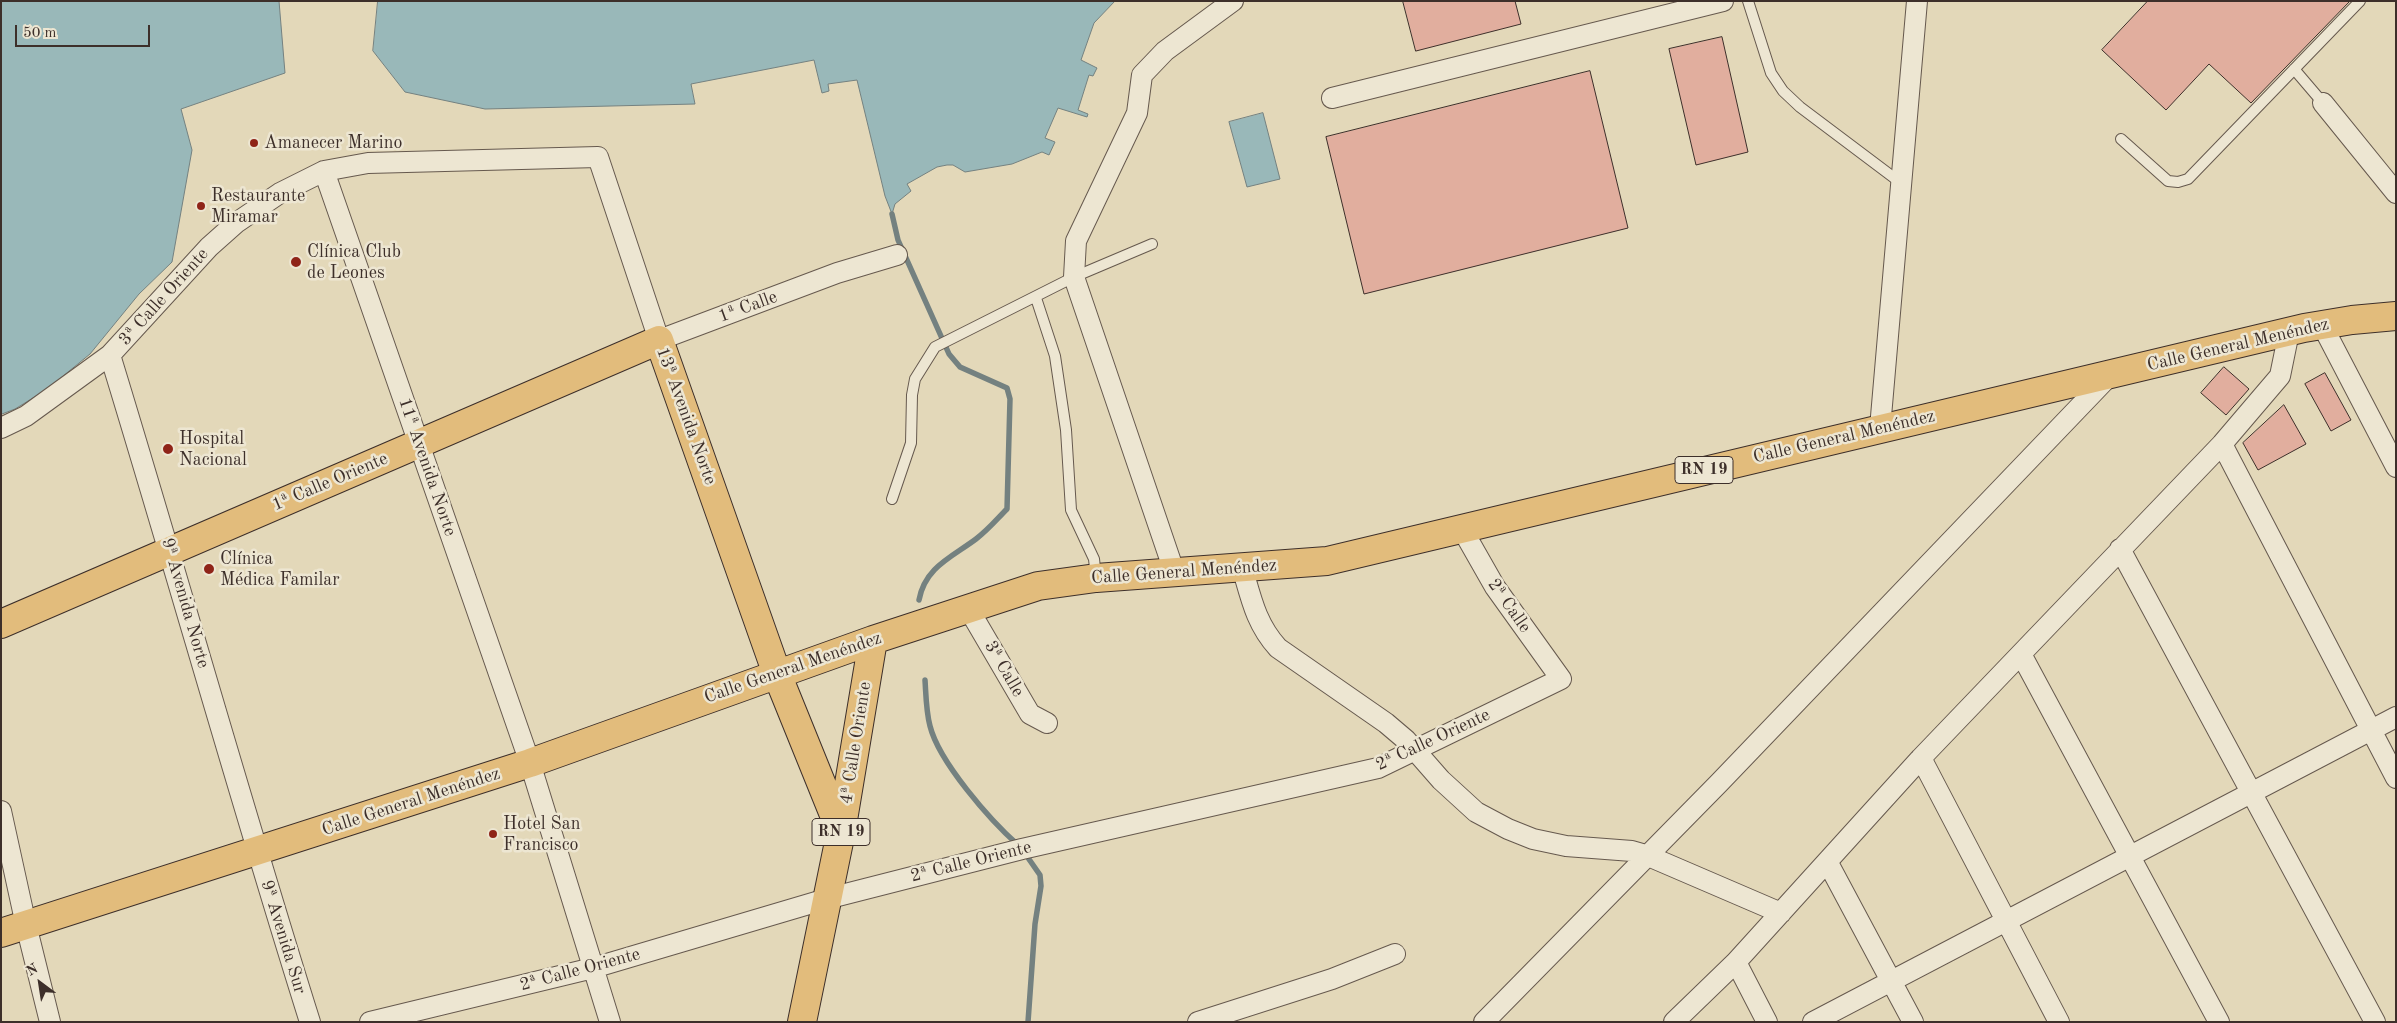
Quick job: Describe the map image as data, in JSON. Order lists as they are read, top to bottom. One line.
{"streets":{"main road":["Calle General Menéndez","13ª Avenida Norte","RN 19","1ª Calle Oriente","4ª Calle Oriente"],"street":["3ª Calle Oriente","1ª Calle","11ª Avenida Norte","9ª Avenida Norte","2ª Calle","3ª Calle","2ª Calle Oriente","9ª Avenida Sur"]},"crossings":[["3ª Calle Oriente","13ª Avenida Norte"],["3ª Calle Oriente","11ª Avenida Norte"],["3ª Calle Oriente","9ª Avenida Norte"],["1ª Calle","13ª Avenida Norte"],["1ª Calle","1ª Calle Oriente"],["Calle General Menéndez","13ª Avenida Norte"],["Calle General Menéndez","11ª Avenida Norte"],["Calle General Menéndez","9ª Avenida Norte"],["Calle General Menéndez","2ª Calle"],["Calle General Menéndez","3ª Calle"],["Calle General Menéndez","4ª Calle Oriente"],["Calle General Menéndez","9ª Avenida Sur"],["13ª Avenida Norte","1ª Calle Oriente"],["13ª Avenida Norte","4ª Calle Oriente"],["11ª Avenida Norte","1ª Calle Oriente"],["11ª Avenida Norte","2ª Calle Oriente"],["1ª Calle Oriente","9ª Avenida Norte"],["9ª Avenida Norte","9ª Avenida Sur"],["2ª Calle","2ª Calle Oriente"],["2ª Calle Oriente","4ª Calle Oriente"]],"places":["Amanecer Marino","Restaurante Miramar","Clínica Club de Leones","Hospital Nacional","Clínica Médica Familar","Hotel San Francisco"],"scale_bar":"50 m","north":"top left"}
